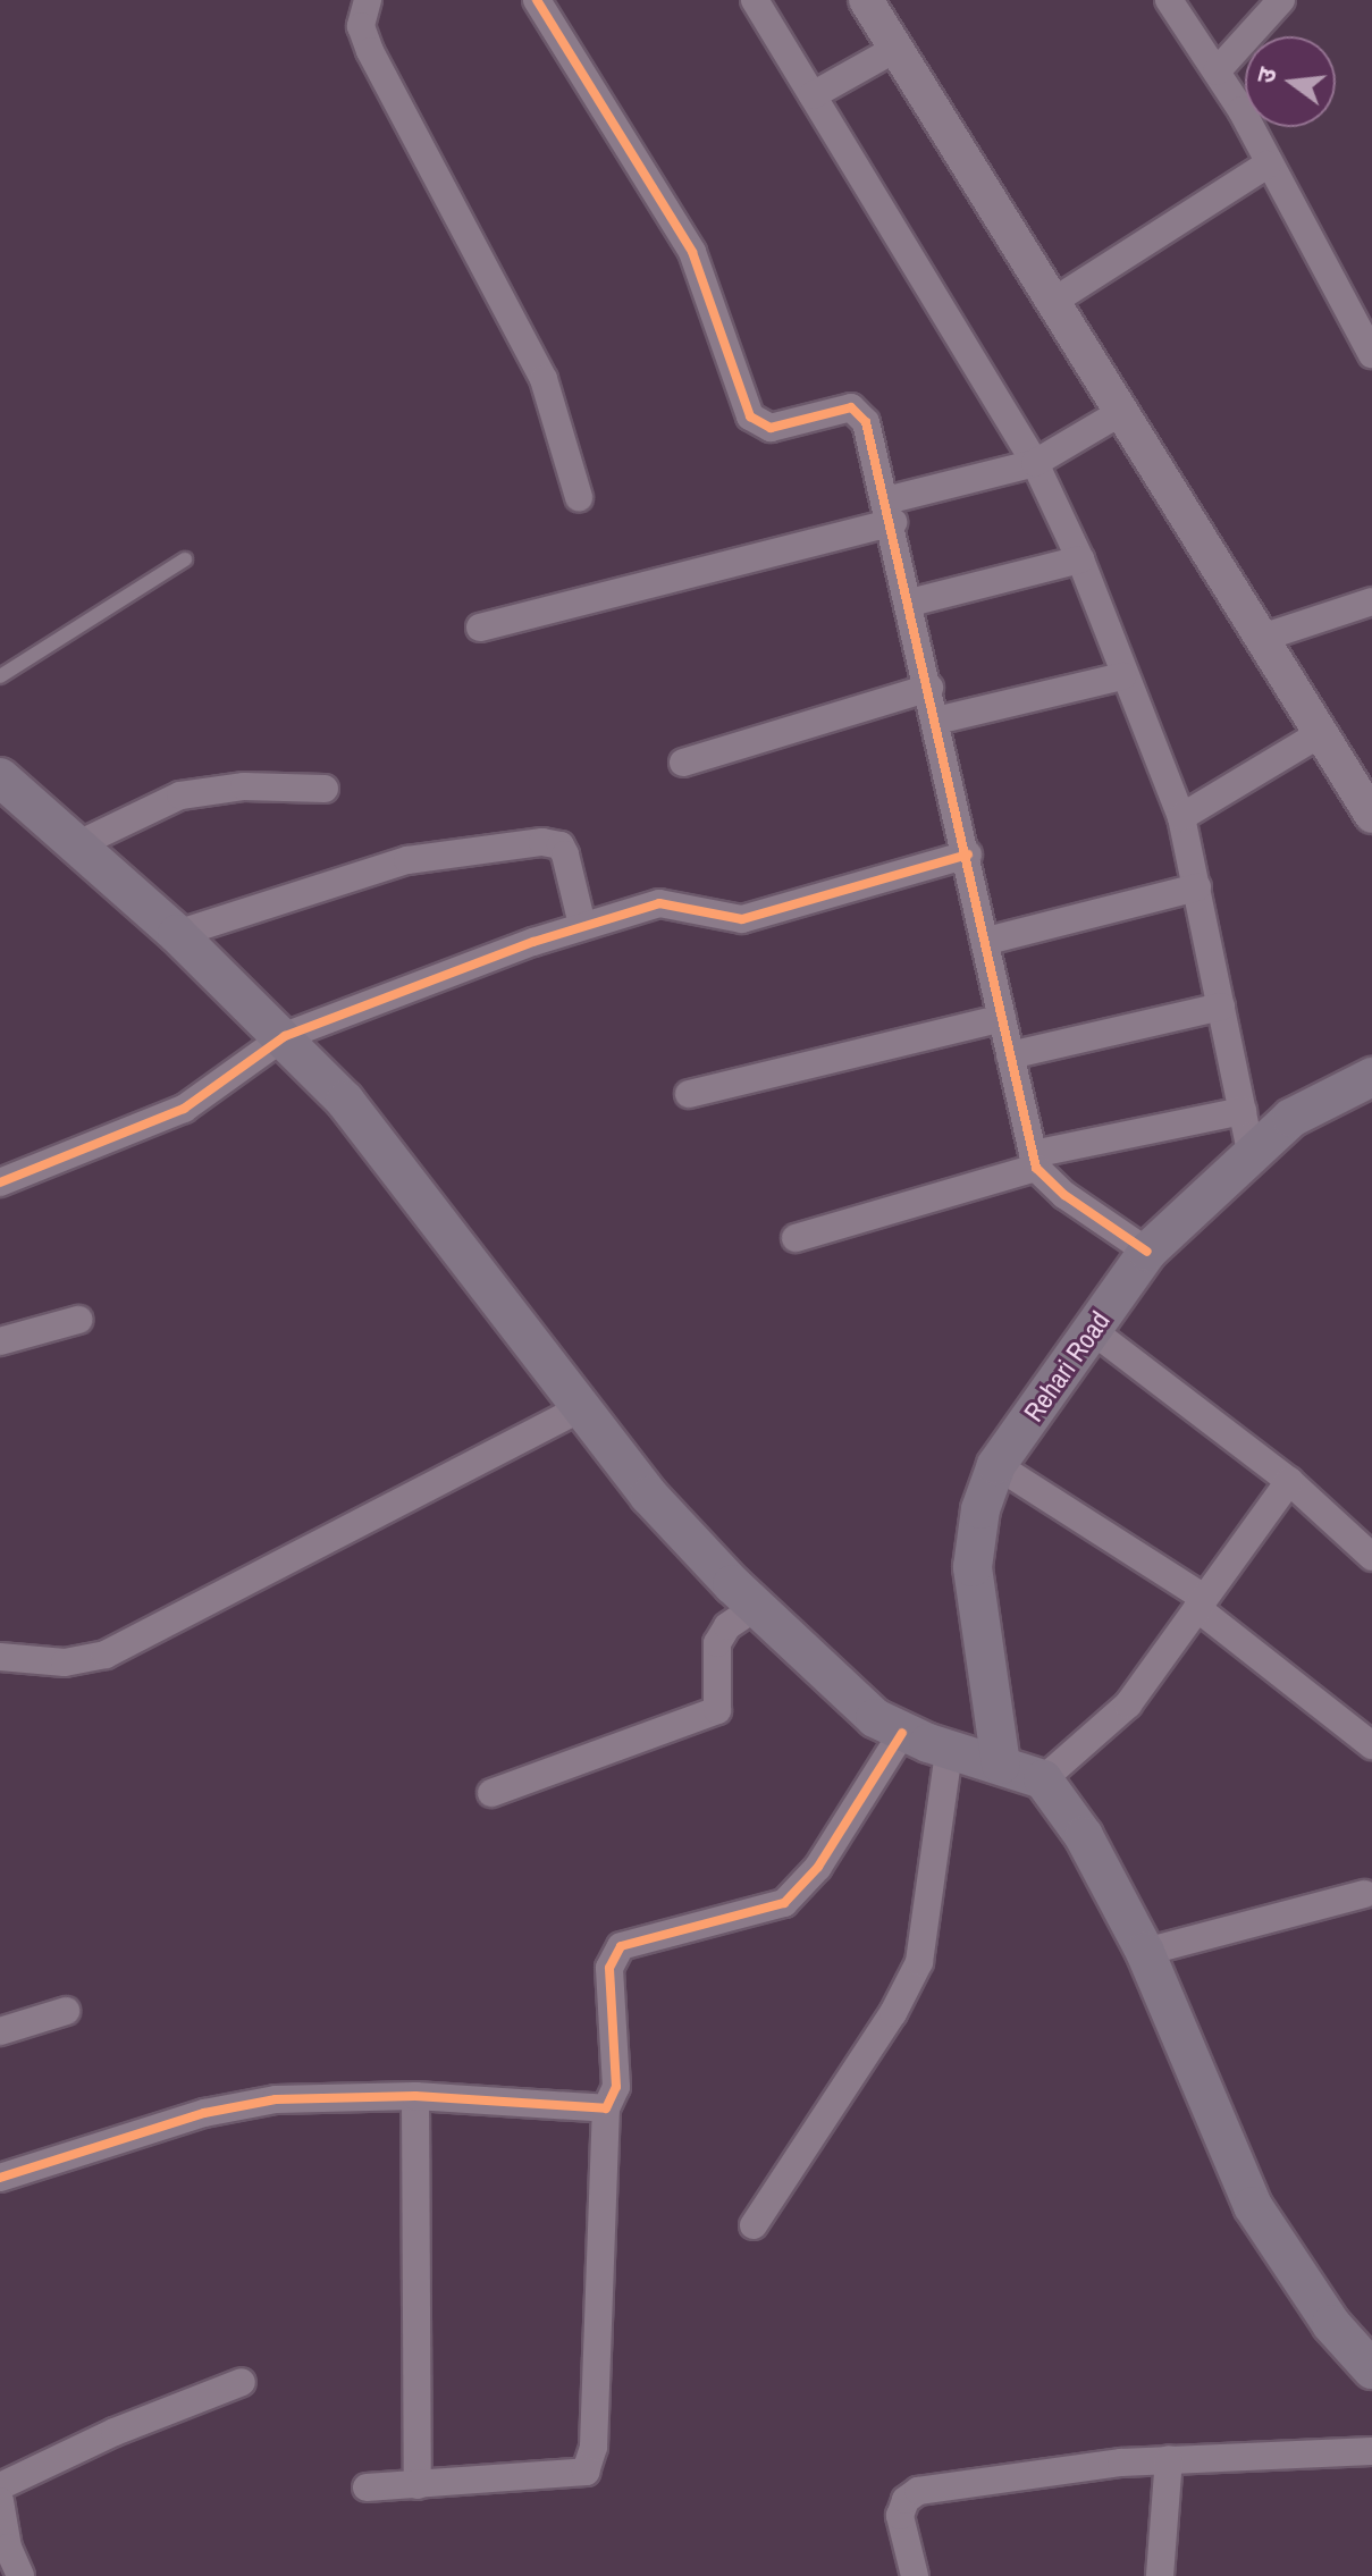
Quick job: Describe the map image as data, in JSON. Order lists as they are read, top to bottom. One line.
{"streets":{"main road":["Rehari Road"]},"north":"left"}
